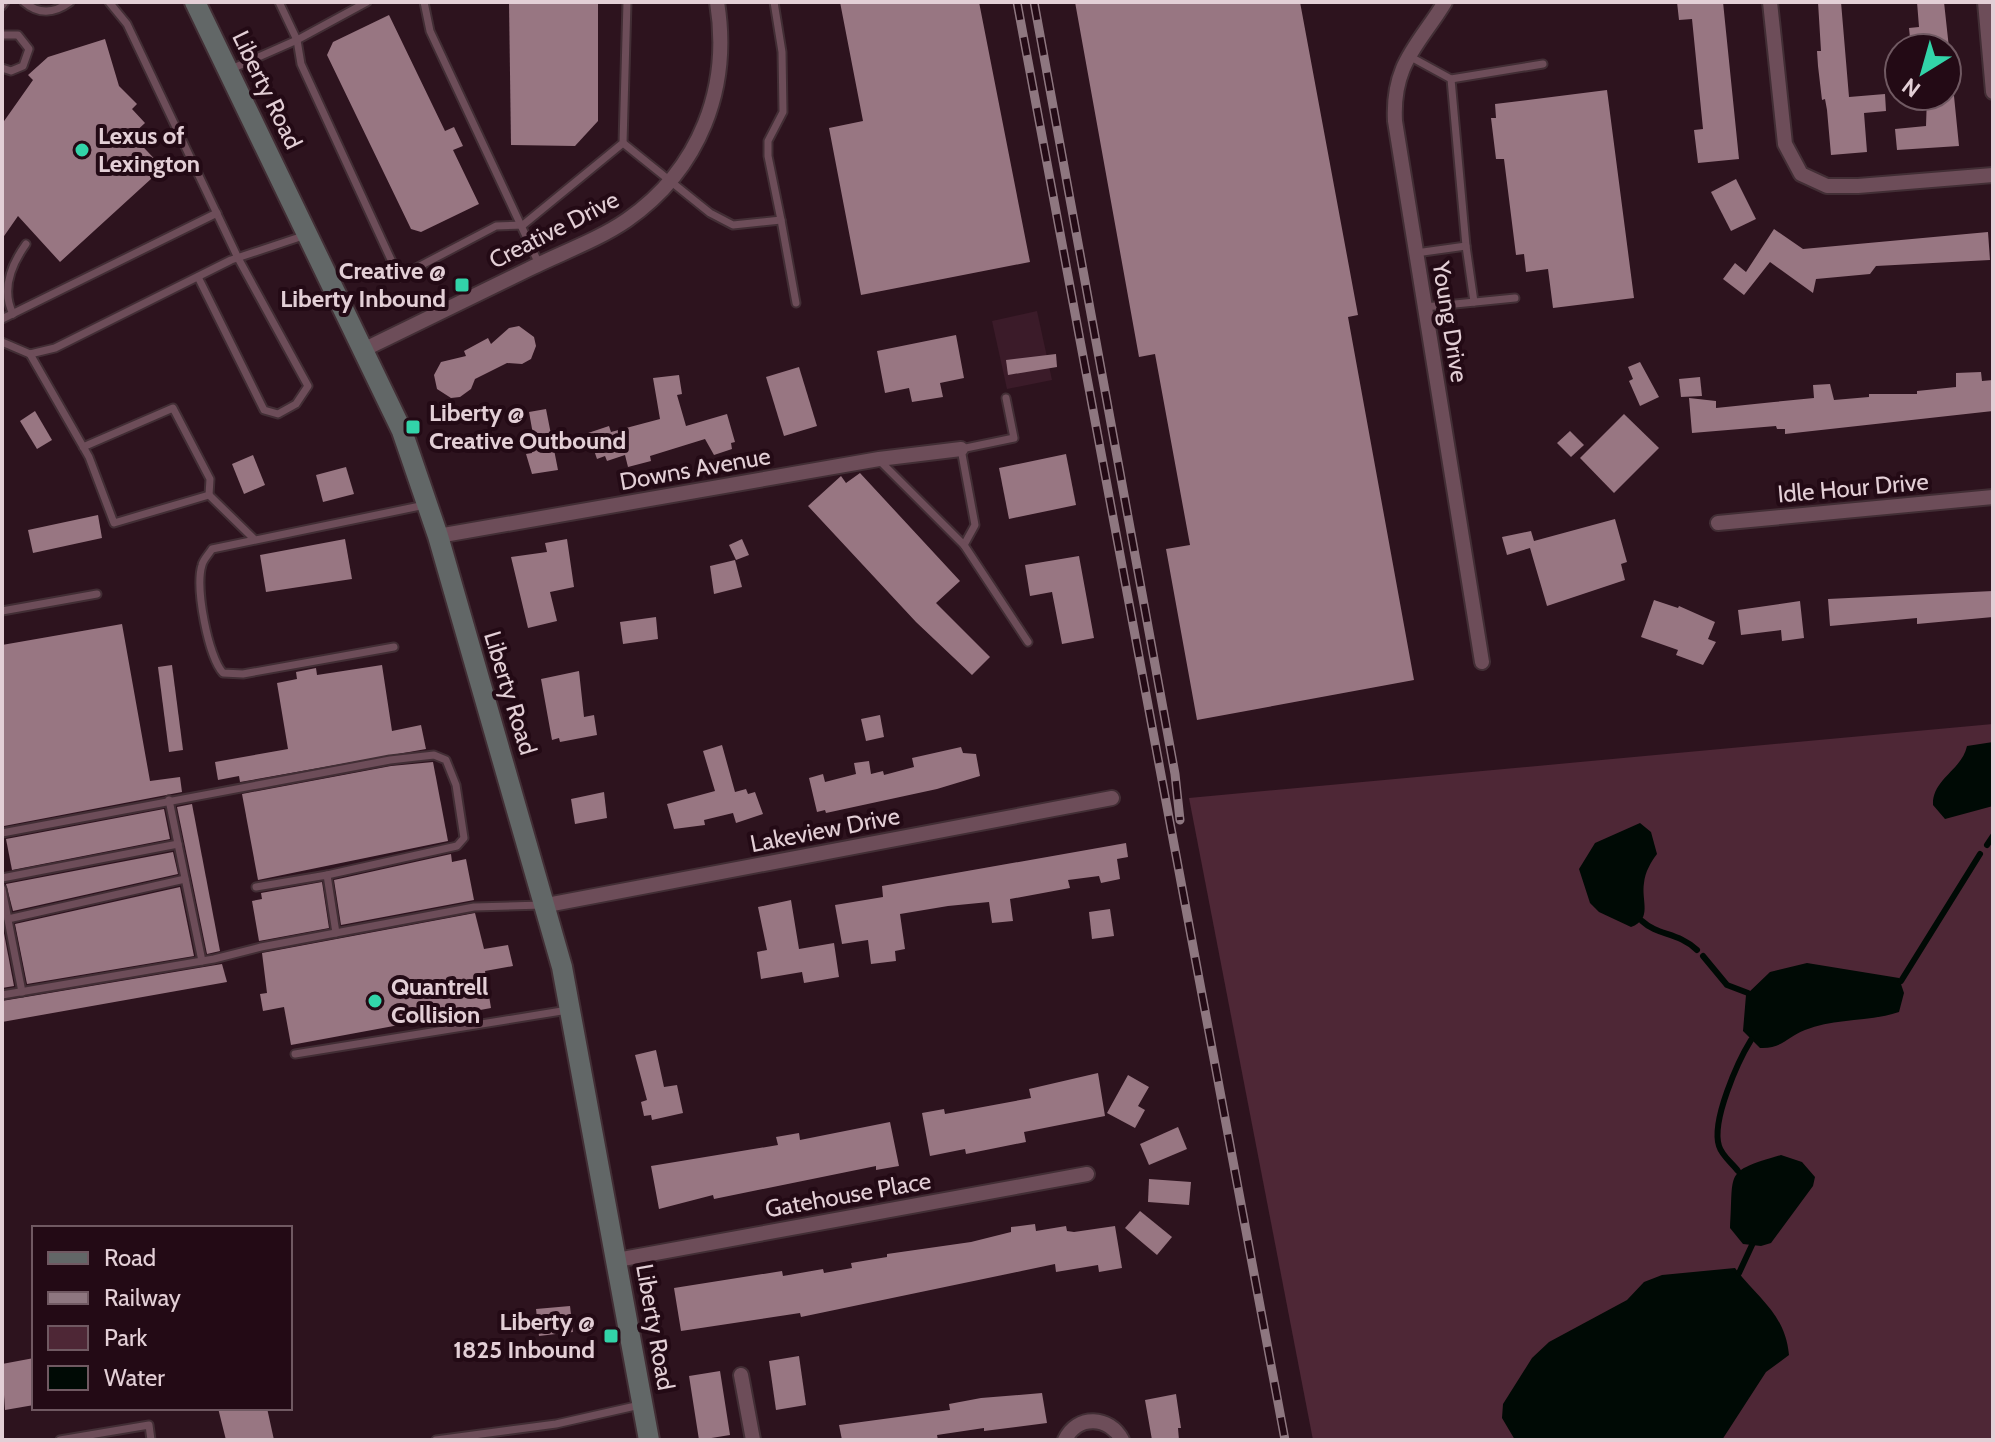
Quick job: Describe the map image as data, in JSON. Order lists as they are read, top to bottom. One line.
{"streets":{"main road":["Liberty Road"],"street":["Creative Drive","Young Drive","Downs Avenue","Idle Hour Drive","Lakeview Drive","Gatehouse Place"]},"crossings":[["Liberty Road","Creative Drive"],["Liberty Road","Downs Avenue"],["Liberty Road","Lakeview Drive"],["Liberty Road","Gatehouse Place"]],"places":{"other":["Lexus of Lexington","Quantrell Collision"],"transit":["Creative @ Liberty Inbound","Liberty @ Creative Outbound","Liberty @ 1825 Inbound"]},"legend":["Road","Railway","Park","Water"],"north":"bottom left"}
